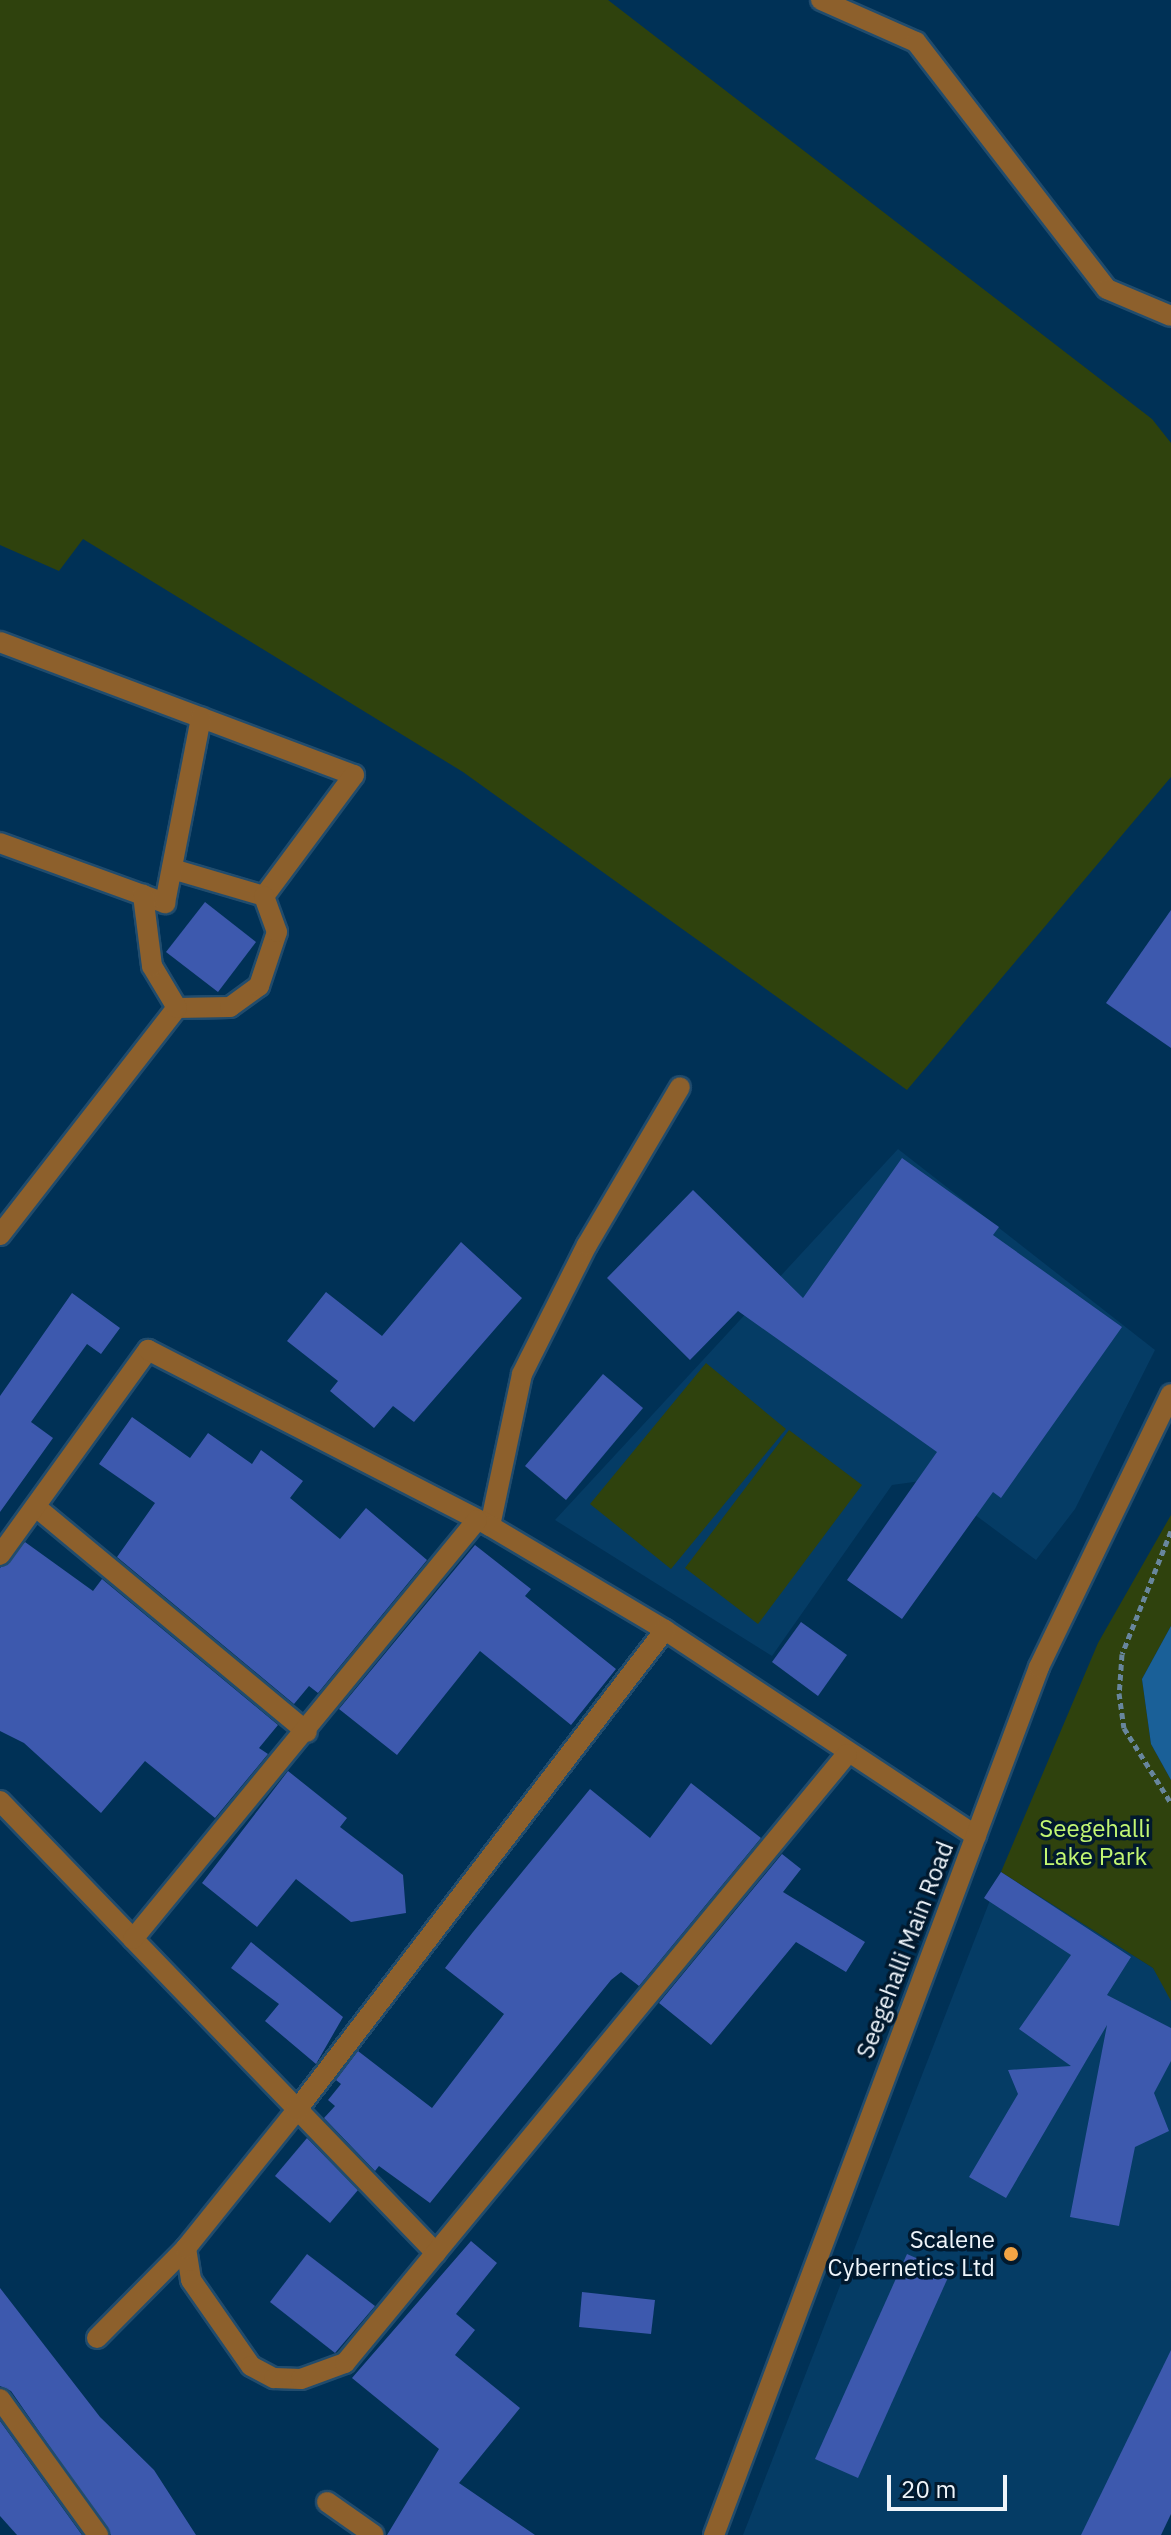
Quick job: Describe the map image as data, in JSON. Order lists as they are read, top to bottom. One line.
{"streets":{"street":["Seegehalli Main Road"]},"parks":["Seegehalli Lake Park"],"places":["Scalene Cybernetics Ltd"],"scale_bar":"20 m"}
